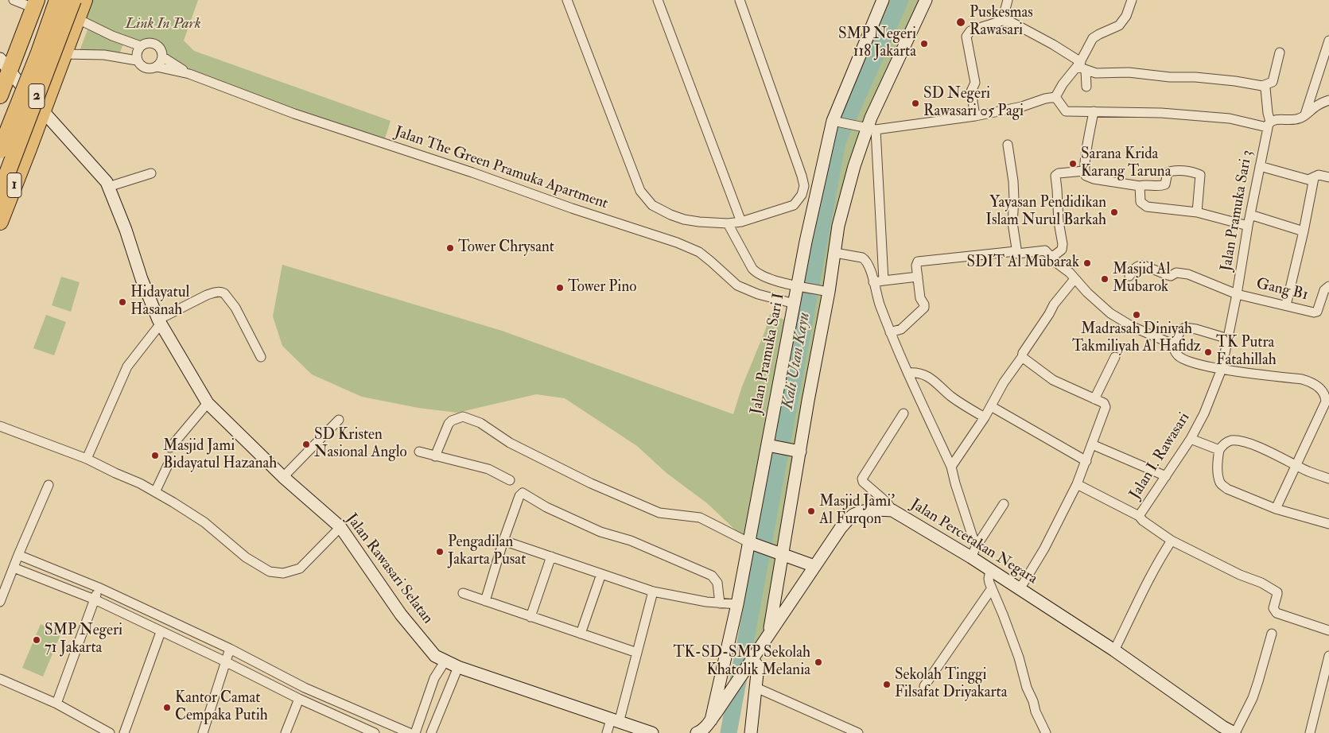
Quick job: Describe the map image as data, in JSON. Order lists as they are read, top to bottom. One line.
{"streets":{"highway":["2","1"],"main road":["Jalan Pramuka Sari I","Jalan Percetakan Negara","Jalan Rawasari Selatan"],"street":["Jalan The Green Pramuka Apartment","Jalan Pramuka Sari 3","Gang B1","Jalan I. Rawasari"]},"crossings":[["Jalan The Green Pramuka Apartment","Jalan Pramuka Sari I"],["1","Jalan Rawasari Selatan"],["Jalan Pramuka Sari 3","Gang B1"],["Jalan Pramuka Sari 3","Jalan I. Rawasari"],["Jalan Pramuka Sari I","Jalan Percetakan Negara"]],"water":["Kali Utan Kayu"],"parks":["Link In Park"],"places":["Puskesmas Rawasari","SMP Negeri 118 Jakarta","SD Negeri Rawasari 05 Pagi","Sarana Krida Karang Taruna","Yayasan Pendidikan Islam Nurul Barkah","Tower Chrysant","SDIT Al Mubarak","Masjid Al Mubarok","Tower Pino","Hidayatul Hasanah","Madrasah Diniyah Takmiliyah Al Hafidz","TK Putra Fatahillah","SD Kristen Nasional Anglo","Masjid Jami Bidayatul Hazanah","Masjid Jami' Al Furqon","Pengadilan Jakarta Pusat","SMP Negeri 71 Jakarta","TK-SD-SMP Sekolah Khatolik Melania","Sekolah Tinggi Filsafat Driyakarta","Kantor Camat Cempaka Putih"]}
